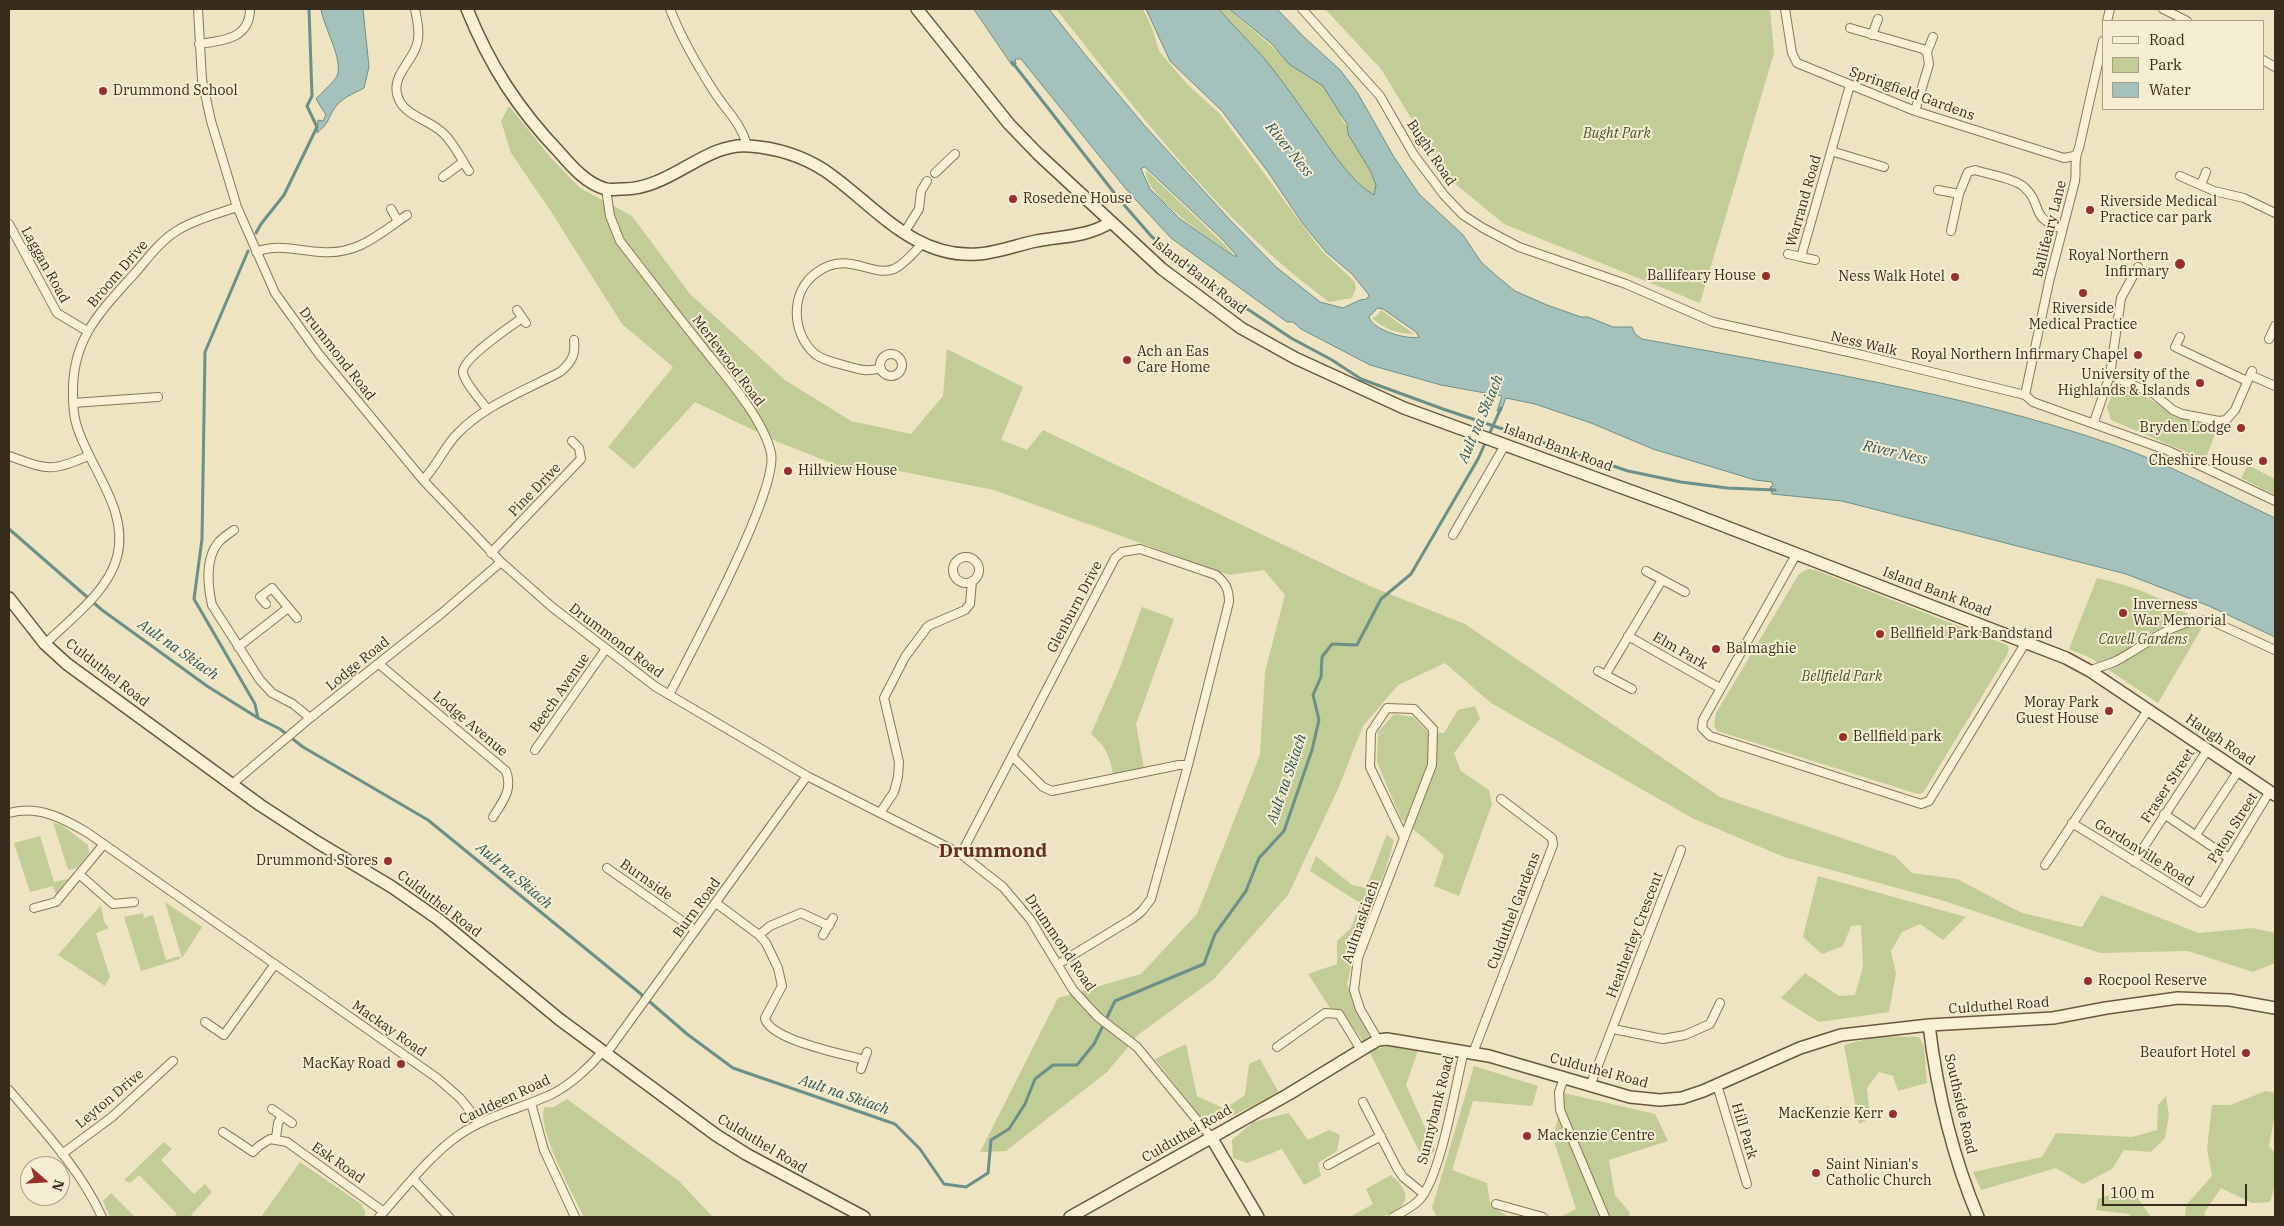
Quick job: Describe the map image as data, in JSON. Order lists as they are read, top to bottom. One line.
{"streets":{"main road":["Island Bank Road","Culduthel Road","Haugh Road","Southside Road"],"street":["Springfield Gardens","Bught Road","Warrand Road","Ballifeary Lane","Laggan Road","Broom Drive","Ness Walk","Drummond Road","Merlewood Road","Pine Drive","Glenburn Drive","Elm Park","Lodge Road","Beech Avenue","Lodge Avenue","Fraser Street","Paton Street","Gordonville Road","Burnside","Burn Road","Culduthel Gardens","Aultnaskiach","Heatherley Crescent","Mackay Road","Leyton Drive","Cauldeen Road","Sunnybank Road","Hill Park","Esk Road"]},"crossings":[["Springfield Gardens","Warrand Road"],["Springfield Gardens","Ballifeary Lane"],["Bught Road","Ness Walk"],["Ballifeary Lane","Ness Walk"],["Laggan Road","Broom Drive"],["Broom Drive","Drummond Road"],["Broom Drive","Culduthel Road"],["Island Bank Road","Haugh Road"],["Island Bank Road","Gordonville Road"],["Drummond Road","Merlewood Road"],["Drummond Road","Pine Drive"],["Drummond Road","Glenburn Drive"],["Drummond Road","Lodge Road"],["Drummond Road","Culduthel Road"],["Drummond Road","Beech Avenue"],["Drummond Road","Burn Road"],["Lodge Road","Culduthel Road"],["Lodge Road","Lodge Avenue"],["Culduthel Road","Burn Road"],["Culduthel Road","Culduthel Gardens"],["Culduthel Road","Aultnaskiach"],["Culduthel Road","Heatherley Crescent"],["Culduthel Road","Cauldeen Road"],["Culduthel Road","Southside Road"],["Culduthel Road","Sunnybank Road"],["Culduthel Road","Hill Park"],["Haugh Road","Fraser Street"],["Haugh Road","Paton Street"],["Haugh Road","Gordonville Road"],["Fraser Street","Gordonville Road"],["Paton Street","Gordonville Road"],["Burnside","Burn Road"],["Burn Road","Cauldeen Road"],["Culduthel Gardens","Sunnybank Road"],["Mackay Road","Cauldeen Road"],["Cauldeen Road","Esk Road"]],"districts":["Drummond"],"water":["River Ness","Ault na Skiach"],"parks":["Bught Park","Cavell Gardens","Bellfield Park"],"places":["Drummond School","Rosedene House","Riverside Medical Practice car park","Royal Northern Infirmary","Ballifeary House","Ness Walk Hotel","Riverside Medical Practice","Royal Northern Infirmary Chapel","Ach an Eas Care Home","University of the Highlands & Islands","Bryden Lodge","Cheshire House","Hillview House","Inverness War Memorial","Bellfield Park Bandstand","Balmaghie","Moray Park Guest House","Bellfield park","Drummond Stores","Rocpool Reserve","Beaufort Hotel","MacKay Road","MacKenzie Kerr","Mackenzie Centre","Saint Ninian's Catholic Church"],"legend":["Road","Park","Water"],"scale_bar":"100 m","north":"right"}
